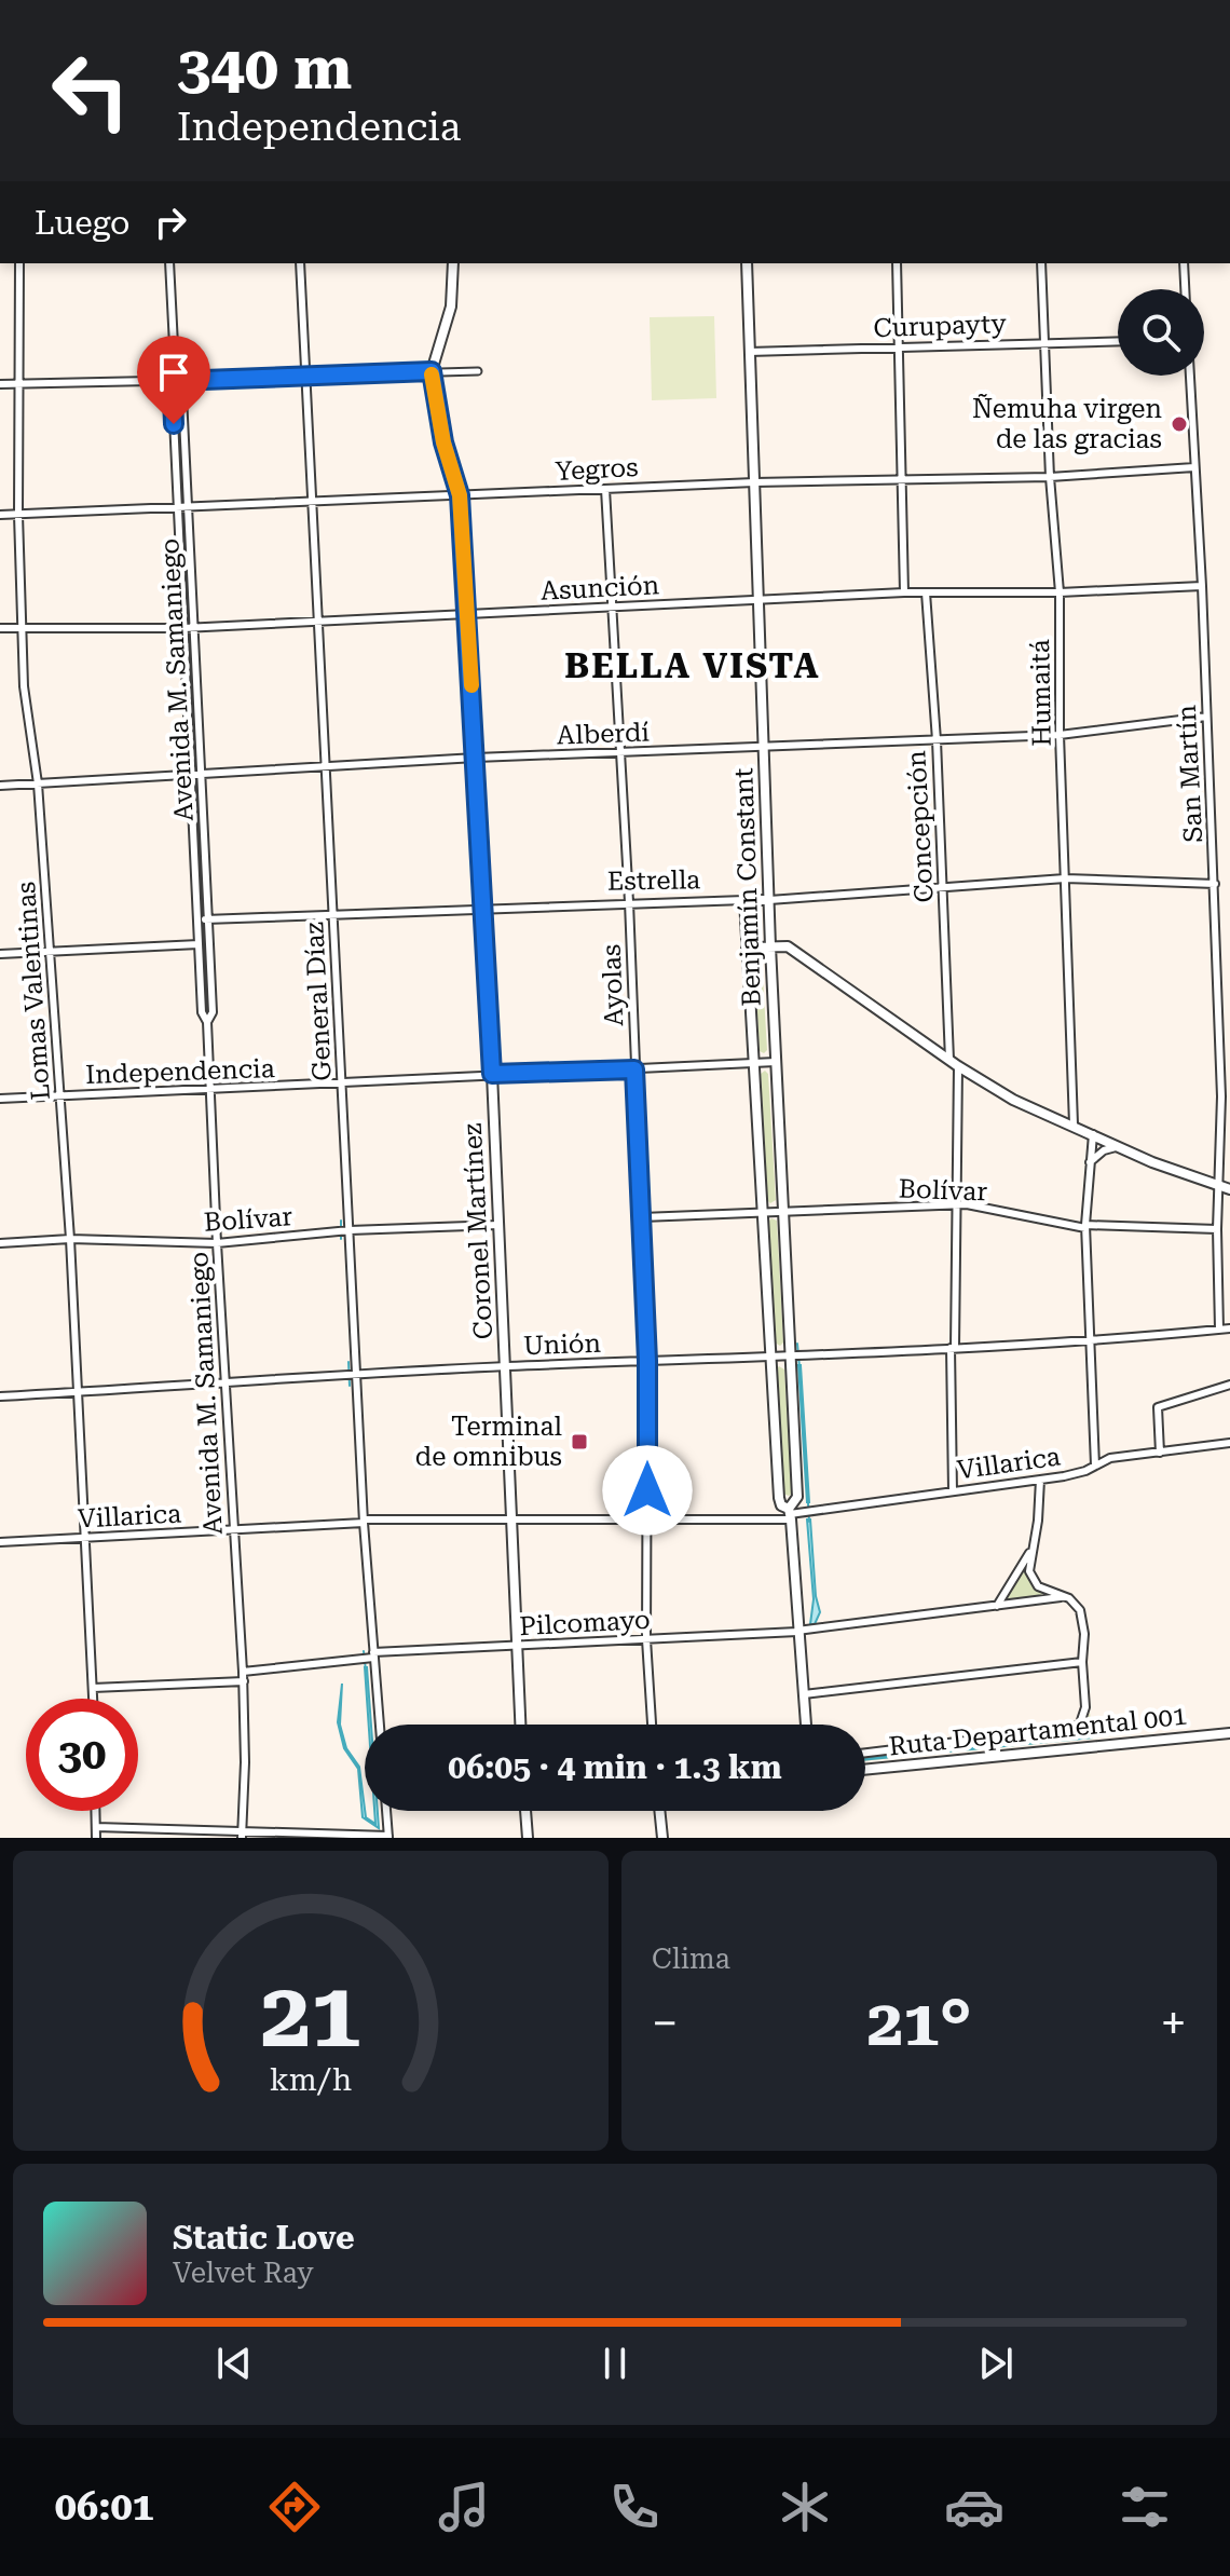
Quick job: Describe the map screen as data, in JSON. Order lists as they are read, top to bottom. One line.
{"streets":{"street":["Curupayty","Yegros","Asunción","Avenida M. Samaniego","Humaitá","Alberdí","San Martín","Concepción","Estrella","Benjamín Constant","Ayolas","Lomas Valentinas","General Díaz","Independencia","Bolívar","Coronel Martínez","Unión","Villarica","Pilcomayo","Ruta Departamental 001"]},"crossings":[["Curupayty","Humaitá"],["Curupayty","Benjamín Constant"],["Yegros","Avenida M. Samaniego"],["Yegros","Humaitá"],["Yegros","San Martín"],["Yegros","Benjamín Constant"],["Yegros","Ayolas"],["Yegros","Lomas Valentinas"],["Yegros","General Díaz"],["Yegros","Coronel Martínez"],["Asunción","Avenida M. Samaniego"],["Asunción","Humaitá"],["Asunción","San Martín"],["Asunción","Concepción"],["Asunción","Benjamín Constant"],["Asunción","Ayolas"],["Asunción","Lomas Valentinas"],["Asunción","General Díaz"],["Asunción","Coronel Martínez"],["Avenida M. Samaniego","Alberdí"],["Avenida M. Samaniego","Estrella"],["Avenida M. Samaniego","Independencia"],["Avenida M. Samaniego","Bolívar"],["Avenida M. Samaniego","Unión"],["Avenida M. Samaniego","Villarica"],["Avenida M. Samaniego","Pilcomayo"],["Humaitá","Alberdí"],["Humaitá","Estrella"],["Alberdí","San Martín"],["Alberdí","Concepción"],["Alberdí","Benjamín Constant"],["Alberdí","Ayolas"],["Alberdí","Lomas Valentinas"],["Alberdí","General Díaz"],["Alberdí","Coronel Martínez"],["San Martín","Estrella"],["San Martín","Bolívar"],["San Martín","Unión"],["Concepción","Estrella"],["Concepción","Bolívar"],["Concepción","Unión"],["Concepción","Villarica"],["Estrella","Benjamín Constant"],["Estrella","Ayolas"],["Estrella","General Díaz"],["Estrella","Coronel Martínez"],["Benjamín Constant","Independencia"],["Benjamín Constant","Bolívar"],["Benjamín Constant","Unión"],["Benjamín Constant","Villarica"],["Benjamín Constant","Pilcomayo"],["Ayolas","Independencia"],["Ayolas","Bolívar"],["Ayolas","Unión"],["Ayolas","Villarica"],["Ayolas","Pilcomayo"],["Lomas Valentinas","Independencia"],["Lomas Valentinas","Bolívar"],["Lomas Valentinas","Unión"],["Lomas Valentinas","Villarica"],["General Díaz","Independencia"],["General Díaz","Bolívar"],["General Díaz","Unión"],["General Díaz","Villarica"],["General Díaz","Pilcomayo"],["Independencia","Coronel Martínez"],["Bolívar","Coronel Martínez"],["Coronel Martínez","Unión"],["Coronel Martínez","Villarica"],["Coronel Martínez","Pilcomayo"]],"districts":["BELLA VISTA"],"places":{"other":["Ñemuha virgen de las gracias"],"transit":["Terminal de omnibus"]},"page":{"turn":["340 m","Independencia"],"then":"Luego","limit":"30","trip":"06:05 · 4 min · 1.3 km","tile":"Clima","heat":["−","21°","+"],"song":["Static Love","Velvet Ray"],"tabs":"06:01","gauge":["21","km/h"]}}
